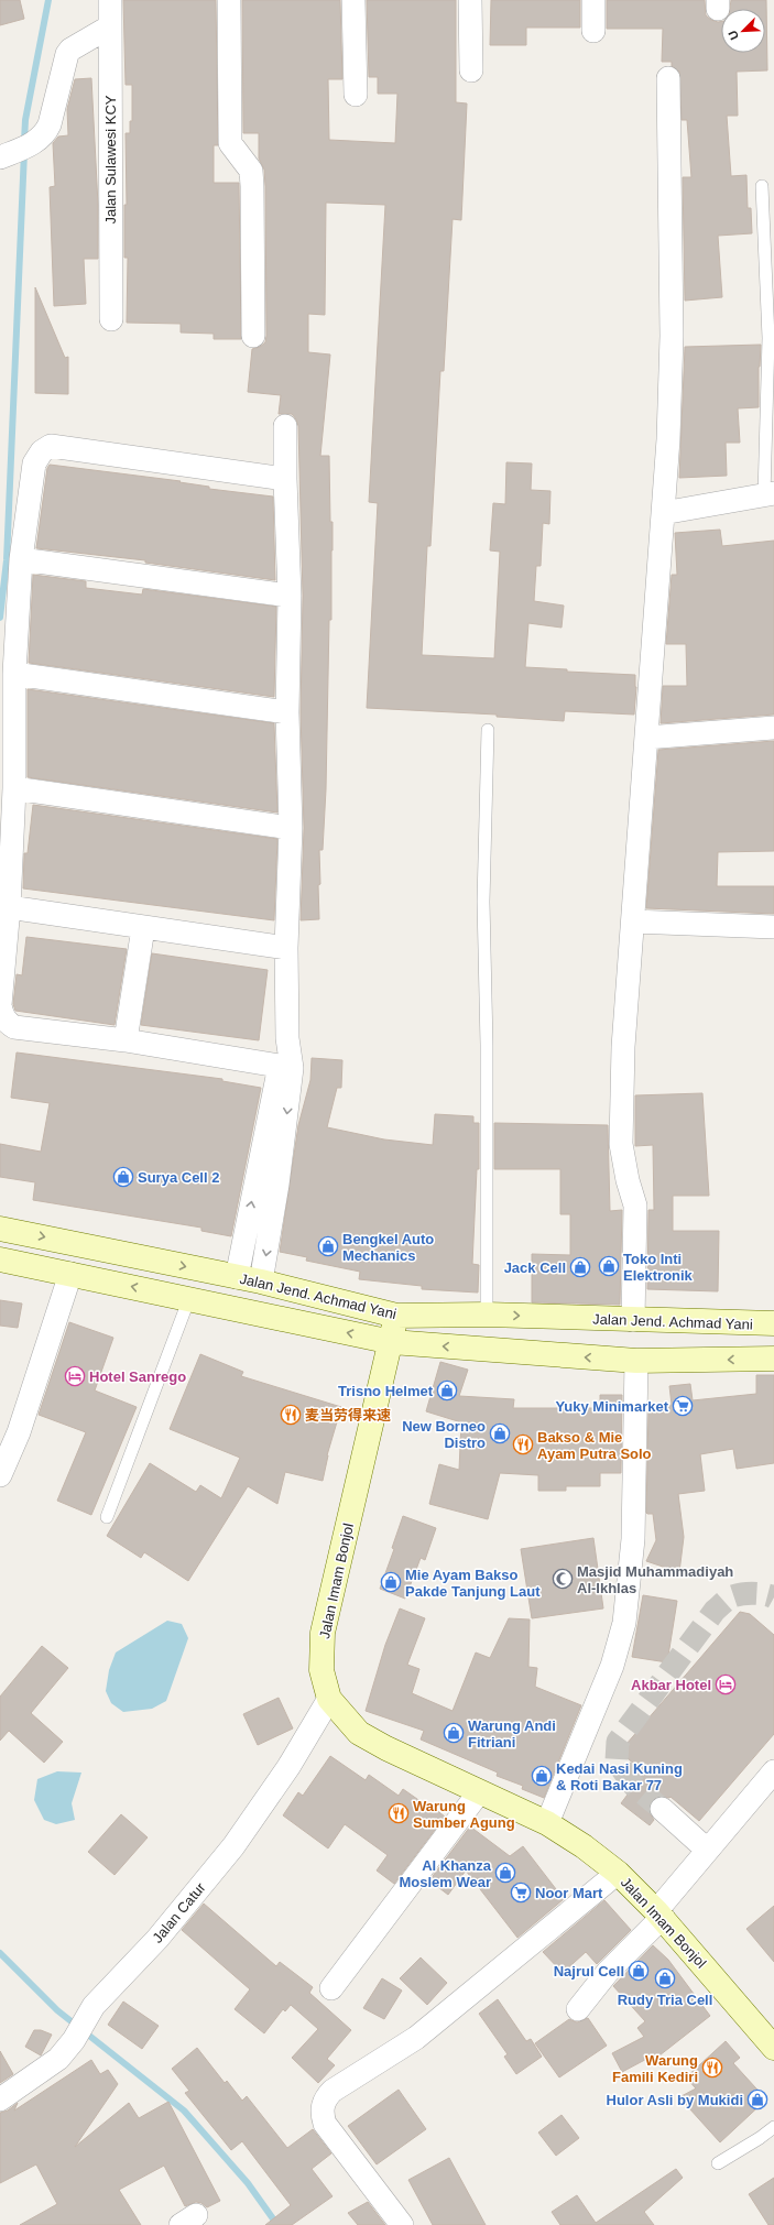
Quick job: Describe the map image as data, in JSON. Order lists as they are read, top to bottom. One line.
{"streets":{"street":["Jalan Sulawesi KCY","Jalan Jend. Achmad Yani","Jalan Imam Bonjol","Jalan Catur"]},"crossings":[["Jalan Jend. Achmad Yani","Jalan Imam Bonjol"],["Jalan Imam Bonjol","Jalan Catur"]],"places":{"shop":["Surya Cell 2","Bengkel Auto Mechanics","Toko Inti Elektronik","Jack Cell","Trisno Helmet","New Borneo Distro","Mie Ayam Bakso Pakde Tanjung Laut","Warung Andi Fitriani","Kedai Nasi Kuning & Roti Bakar 77","Al Khanza Moslem Wear","Najrul Cell","Rudy Tria Cell","Hulor Asli by Mukidi"],"hotel":["Hotel Sanrego","Akbar Hotel"],"supermarket":["Yuky Minimarket","Noor Mart"],"restaurant":["麦当劳得来速","Bakso & Mie Ayam Putra Solo","Warung Sumber Agung","Warung Famili Kediri"],"mosque":["Masjid Muhammadiyah Al-Ikhlas"]},"north":"bottom left"}
